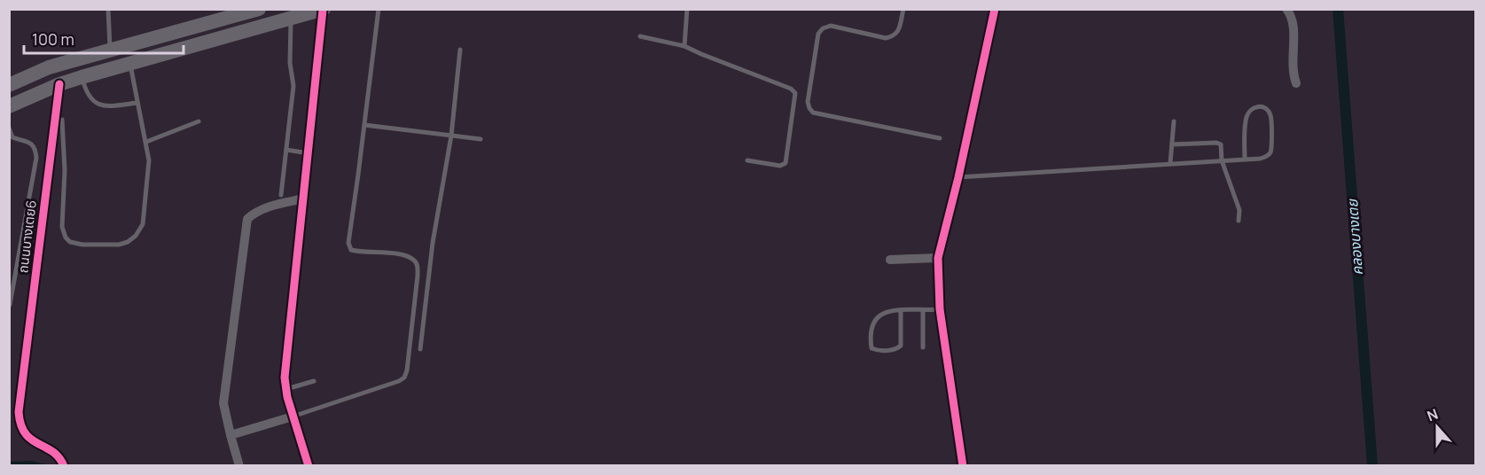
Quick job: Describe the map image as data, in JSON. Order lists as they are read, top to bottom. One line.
{"streets":{"street":["ถนนบางเตย6"]},"water":["คลองบางเตย"],"scale_bar":"100 m","north":"top"}
